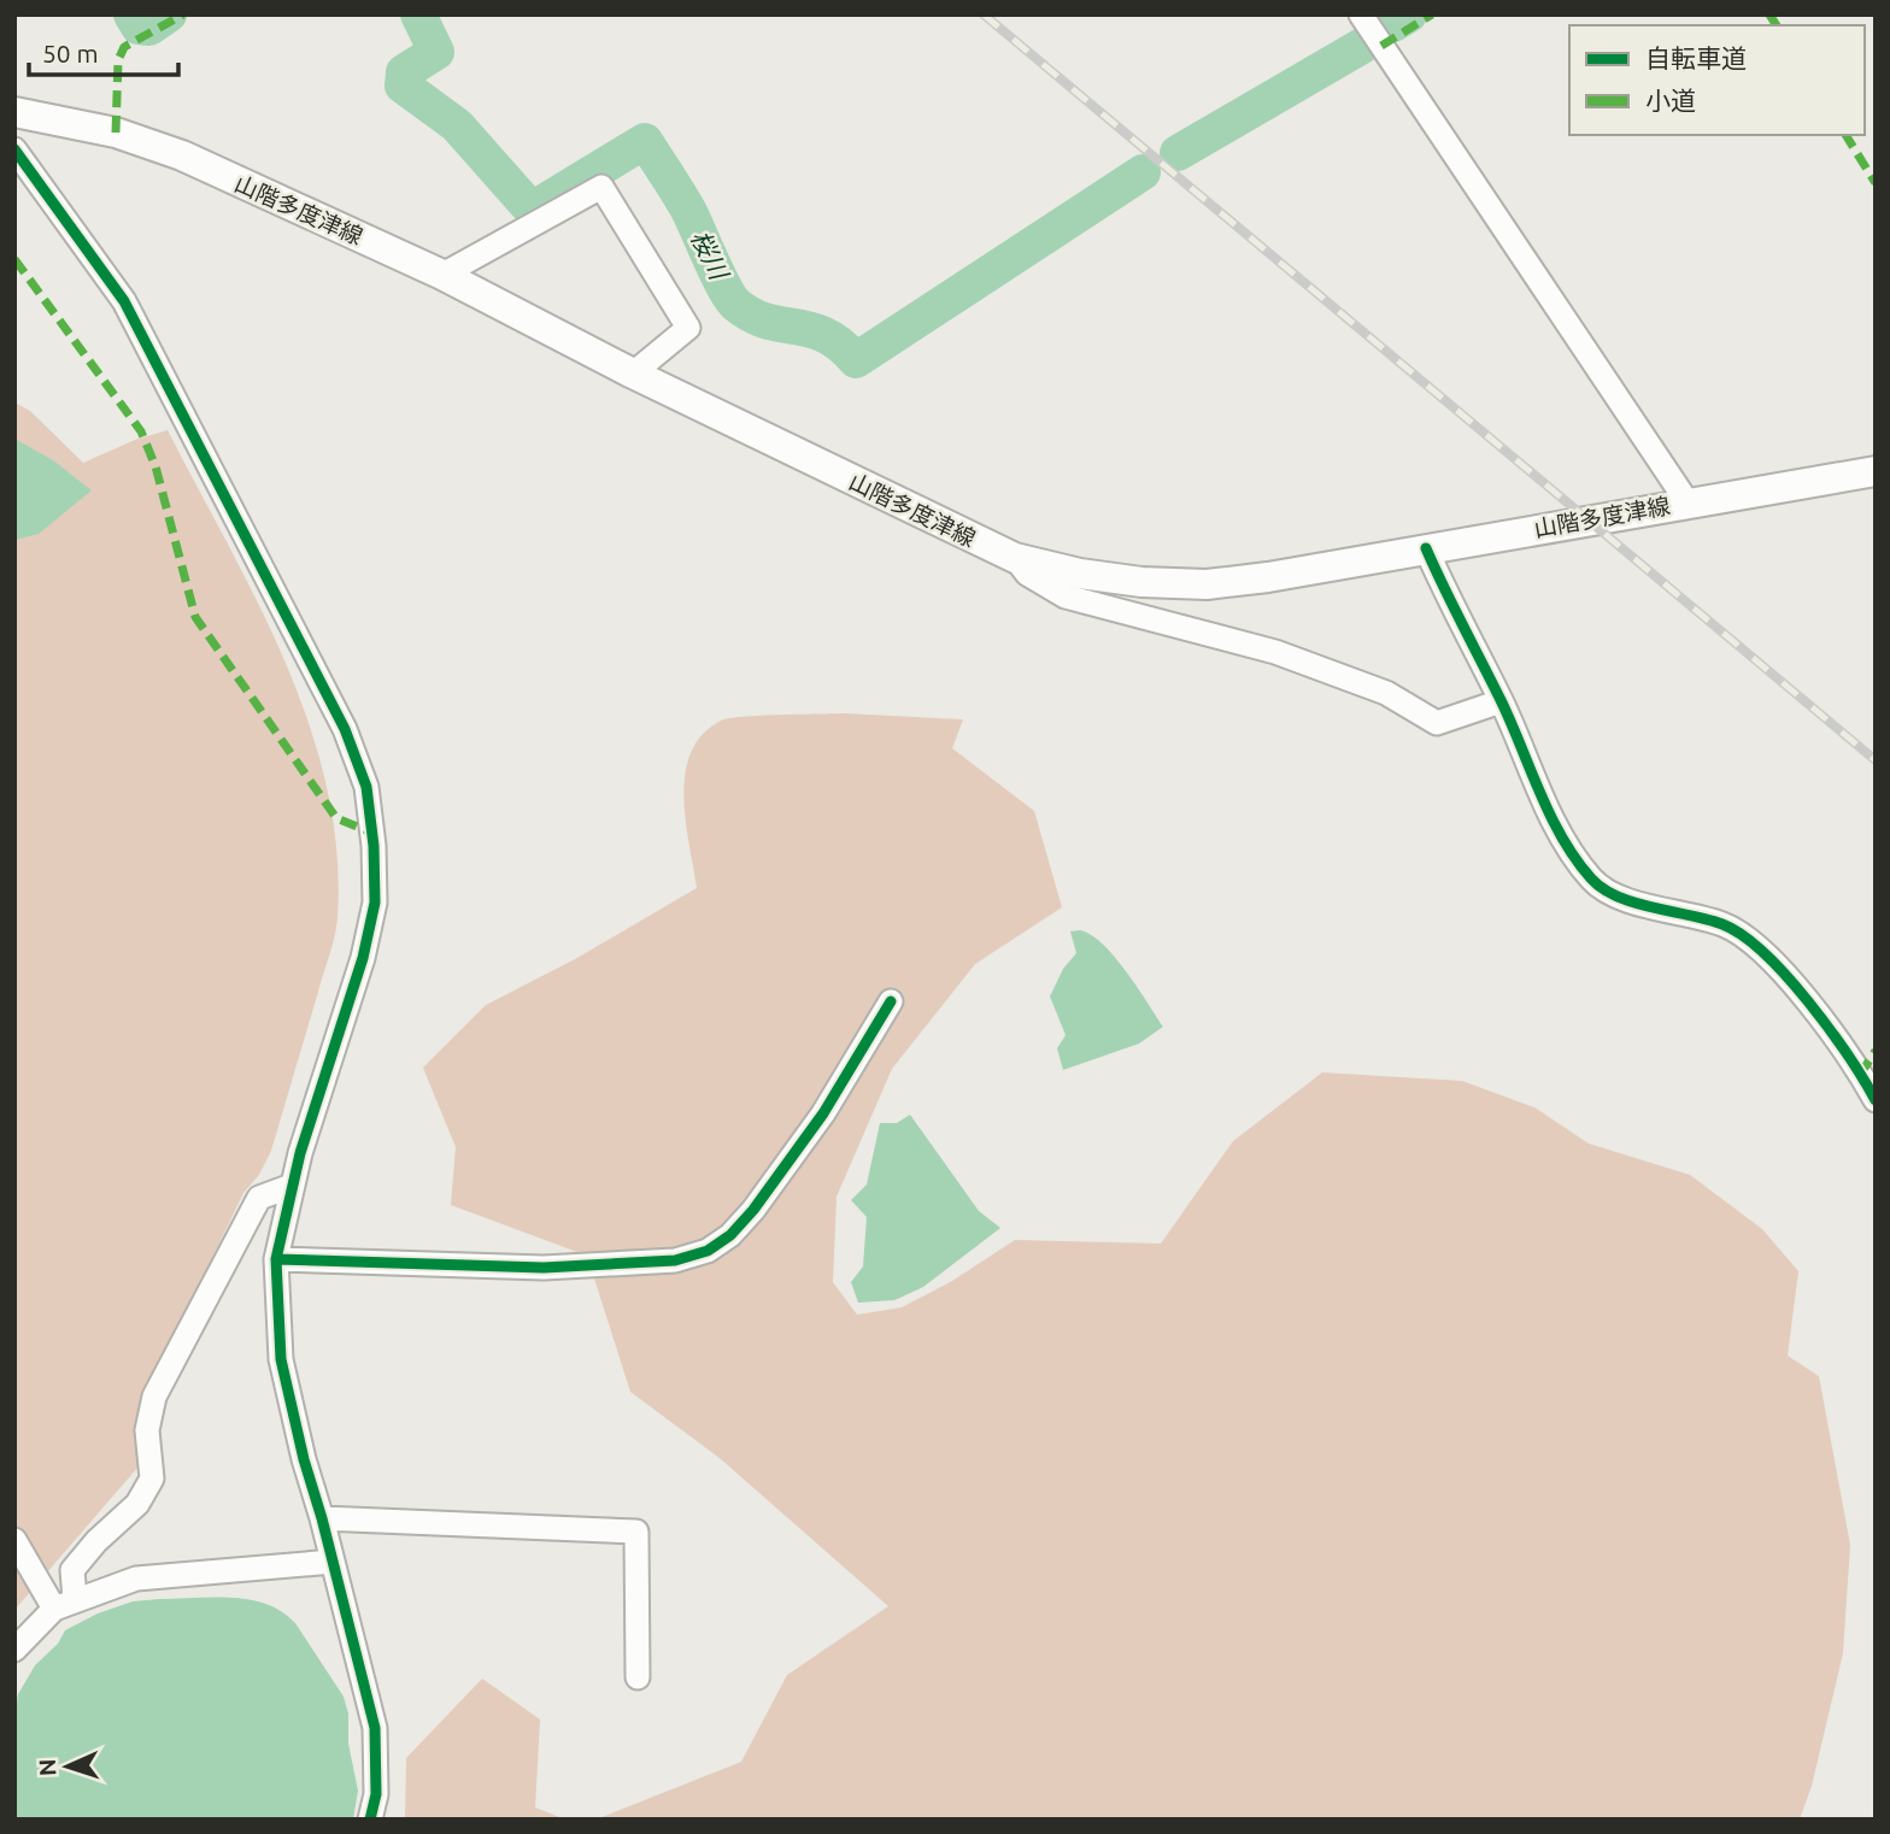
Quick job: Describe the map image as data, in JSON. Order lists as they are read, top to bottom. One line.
{"streets":{"main road":["山階多度津線"]},"water":["桜川"],"legend":["自転車道","小道"],"scale_bar":"50 m","north":"left"}
